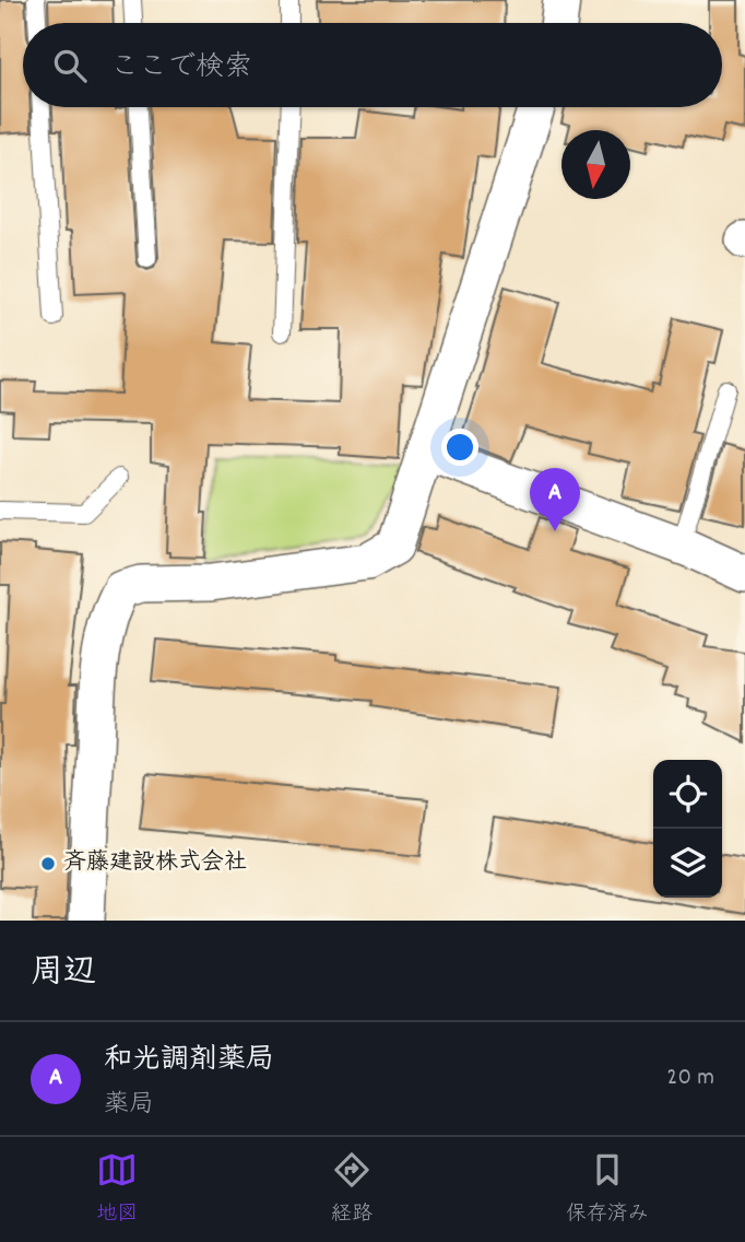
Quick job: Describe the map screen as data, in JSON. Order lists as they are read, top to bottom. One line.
{"places":["斉藤建設株式会社"],"north":"bottom","page":{"search":"ここで検索","pins":"A","heading":"周辺","list":[{"mark":"A","name":"和光調剤薬局","note":"薬局","value":"20 m"}],"nav":["地図","経路","保存済み"]}}
